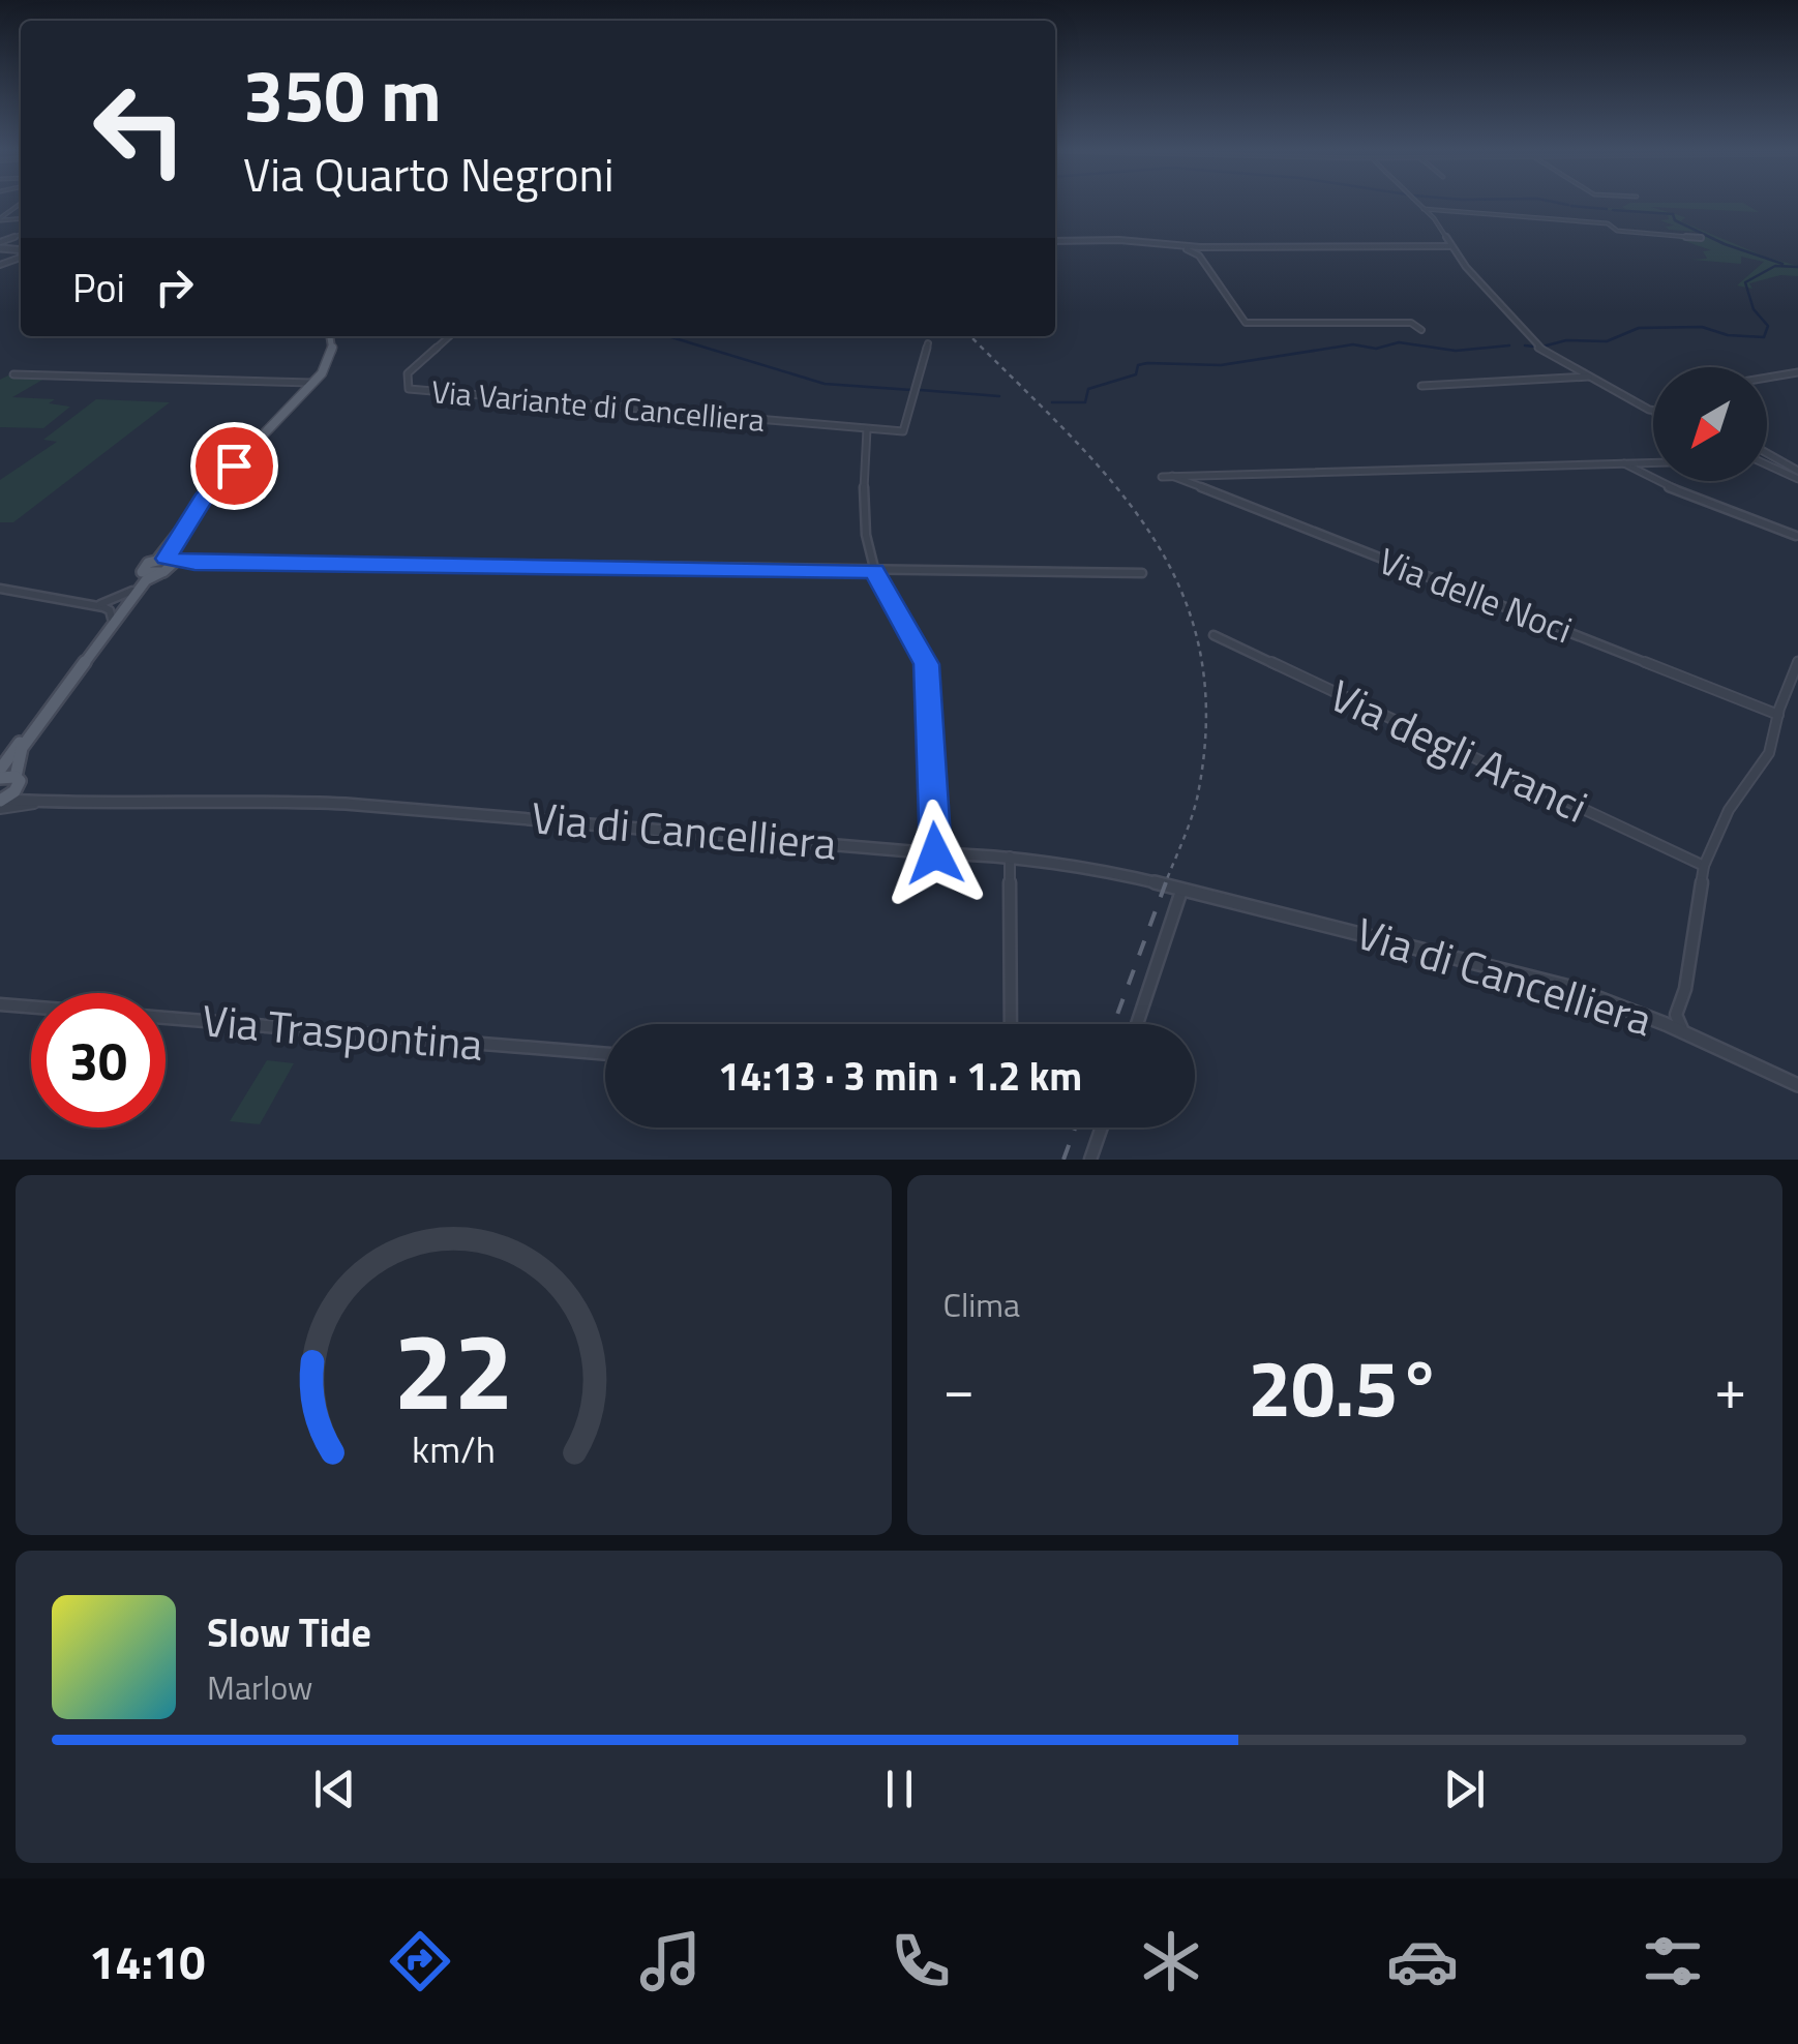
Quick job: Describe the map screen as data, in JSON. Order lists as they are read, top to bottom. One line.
{"streets":{"street":["Via Variante di Cancelliera","Via delle Noci","Via degli Aranci","Via di Cancelliera","Via Traspontina"]},"north":"bottom left","page":{"turn":["350 m","Via Quarto Negroni"],"then":"Poi","limit":"30","trip":"14:13 · 3 min · 1.2 km","tile":"Clima","heat":["−","20.5°","+"],"song":["Slow Tide","Marlow"],"tabs":"14:10","gauge":["22","km/h"]}}
